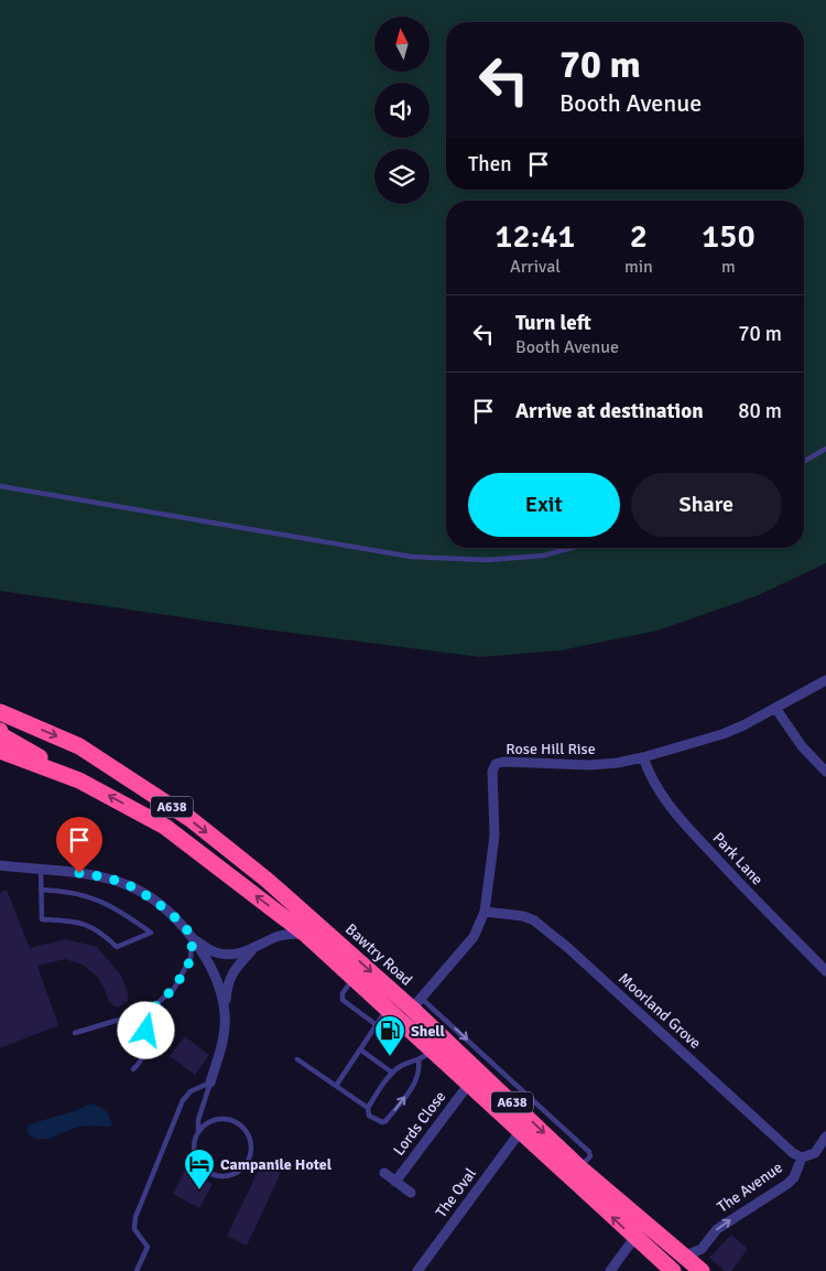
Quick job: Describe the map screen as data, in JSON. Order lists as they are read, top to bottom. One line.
{"streets":{"highway":["A638","Bawtry Road"],"street":["Rose Hill Rise","Park Lane","Moorland Grove","Lords Close","The Avenue","The Oval"]},"crossings":[["Rose Hill Rise","Park Lane"],["Rose Hill Rise","Bawtry Road"],["Rose Hill Rise","Moorland Grove"],["A638","Lords Close"],["A638","The Oval"],["Bawtry Road","The Avenue"],["Moorland Grove","The Avenue"]],"one_way":["The Avenue"],"places":{"fuel station":["Shell"],"hotel":["Campanile Hotel"]},"north":"top","page":{"turn":["70 m","Booth Avenue"],"then":"Then","eta":["12:41","Arrival","2","min","150","m"],"list":[{"name":"Turn left","note":"Booth Avenue","value":"70 m"},{"name":"Arrive at destination","value":"80 m"}],"buttons":["Exit","Share"]}}
